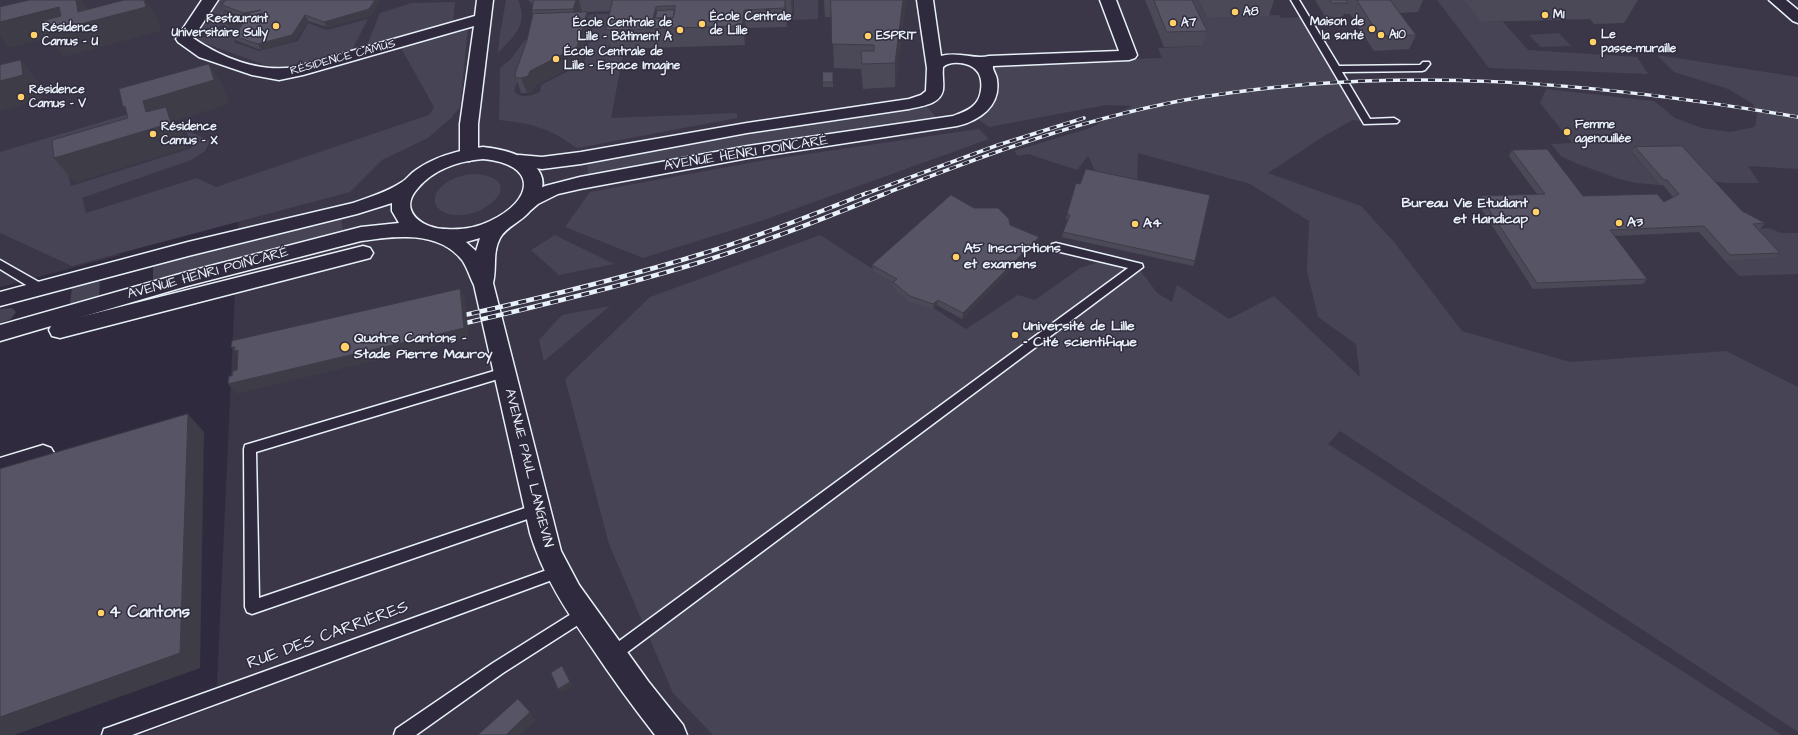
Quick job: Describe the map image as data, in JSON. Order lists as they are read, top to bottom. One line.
{"streets":{"street":["RÉSIDENCE CAMUS","AVENUE HENRI POINCARÉ","AVENUE PAUL LANGEVIN"],"lane":["RUE DES CARRIÈRES"]},"crossings":[["AVENUE HENRI POINCARÉ","AVENUE PAUL LANGEVIN"],["AVENUE PAUL LANGEVIN","RUE DES CARRIÈRES"]],"places":["A8","M1","A7","École Centrale de Lille","Restaurant Universitaire Sully","Maison de la santé","École Centrale de Lille - Bâtiment A","Résidence Camus - U","A10","ESPRIT","Le passe-muraille","École Centrale de Lille - Espace Imagine","Résidence Camus - V","Femme agenouillée","Résidence Camus - X","Bureau Vie Etudiant et Handicap","A3","A4","A5 Inscriptions et examens","Université de Lille ‐ Cité scientifique","Quatre Cantons – Stade Pierre Mauroy","4 Cantons"]}
